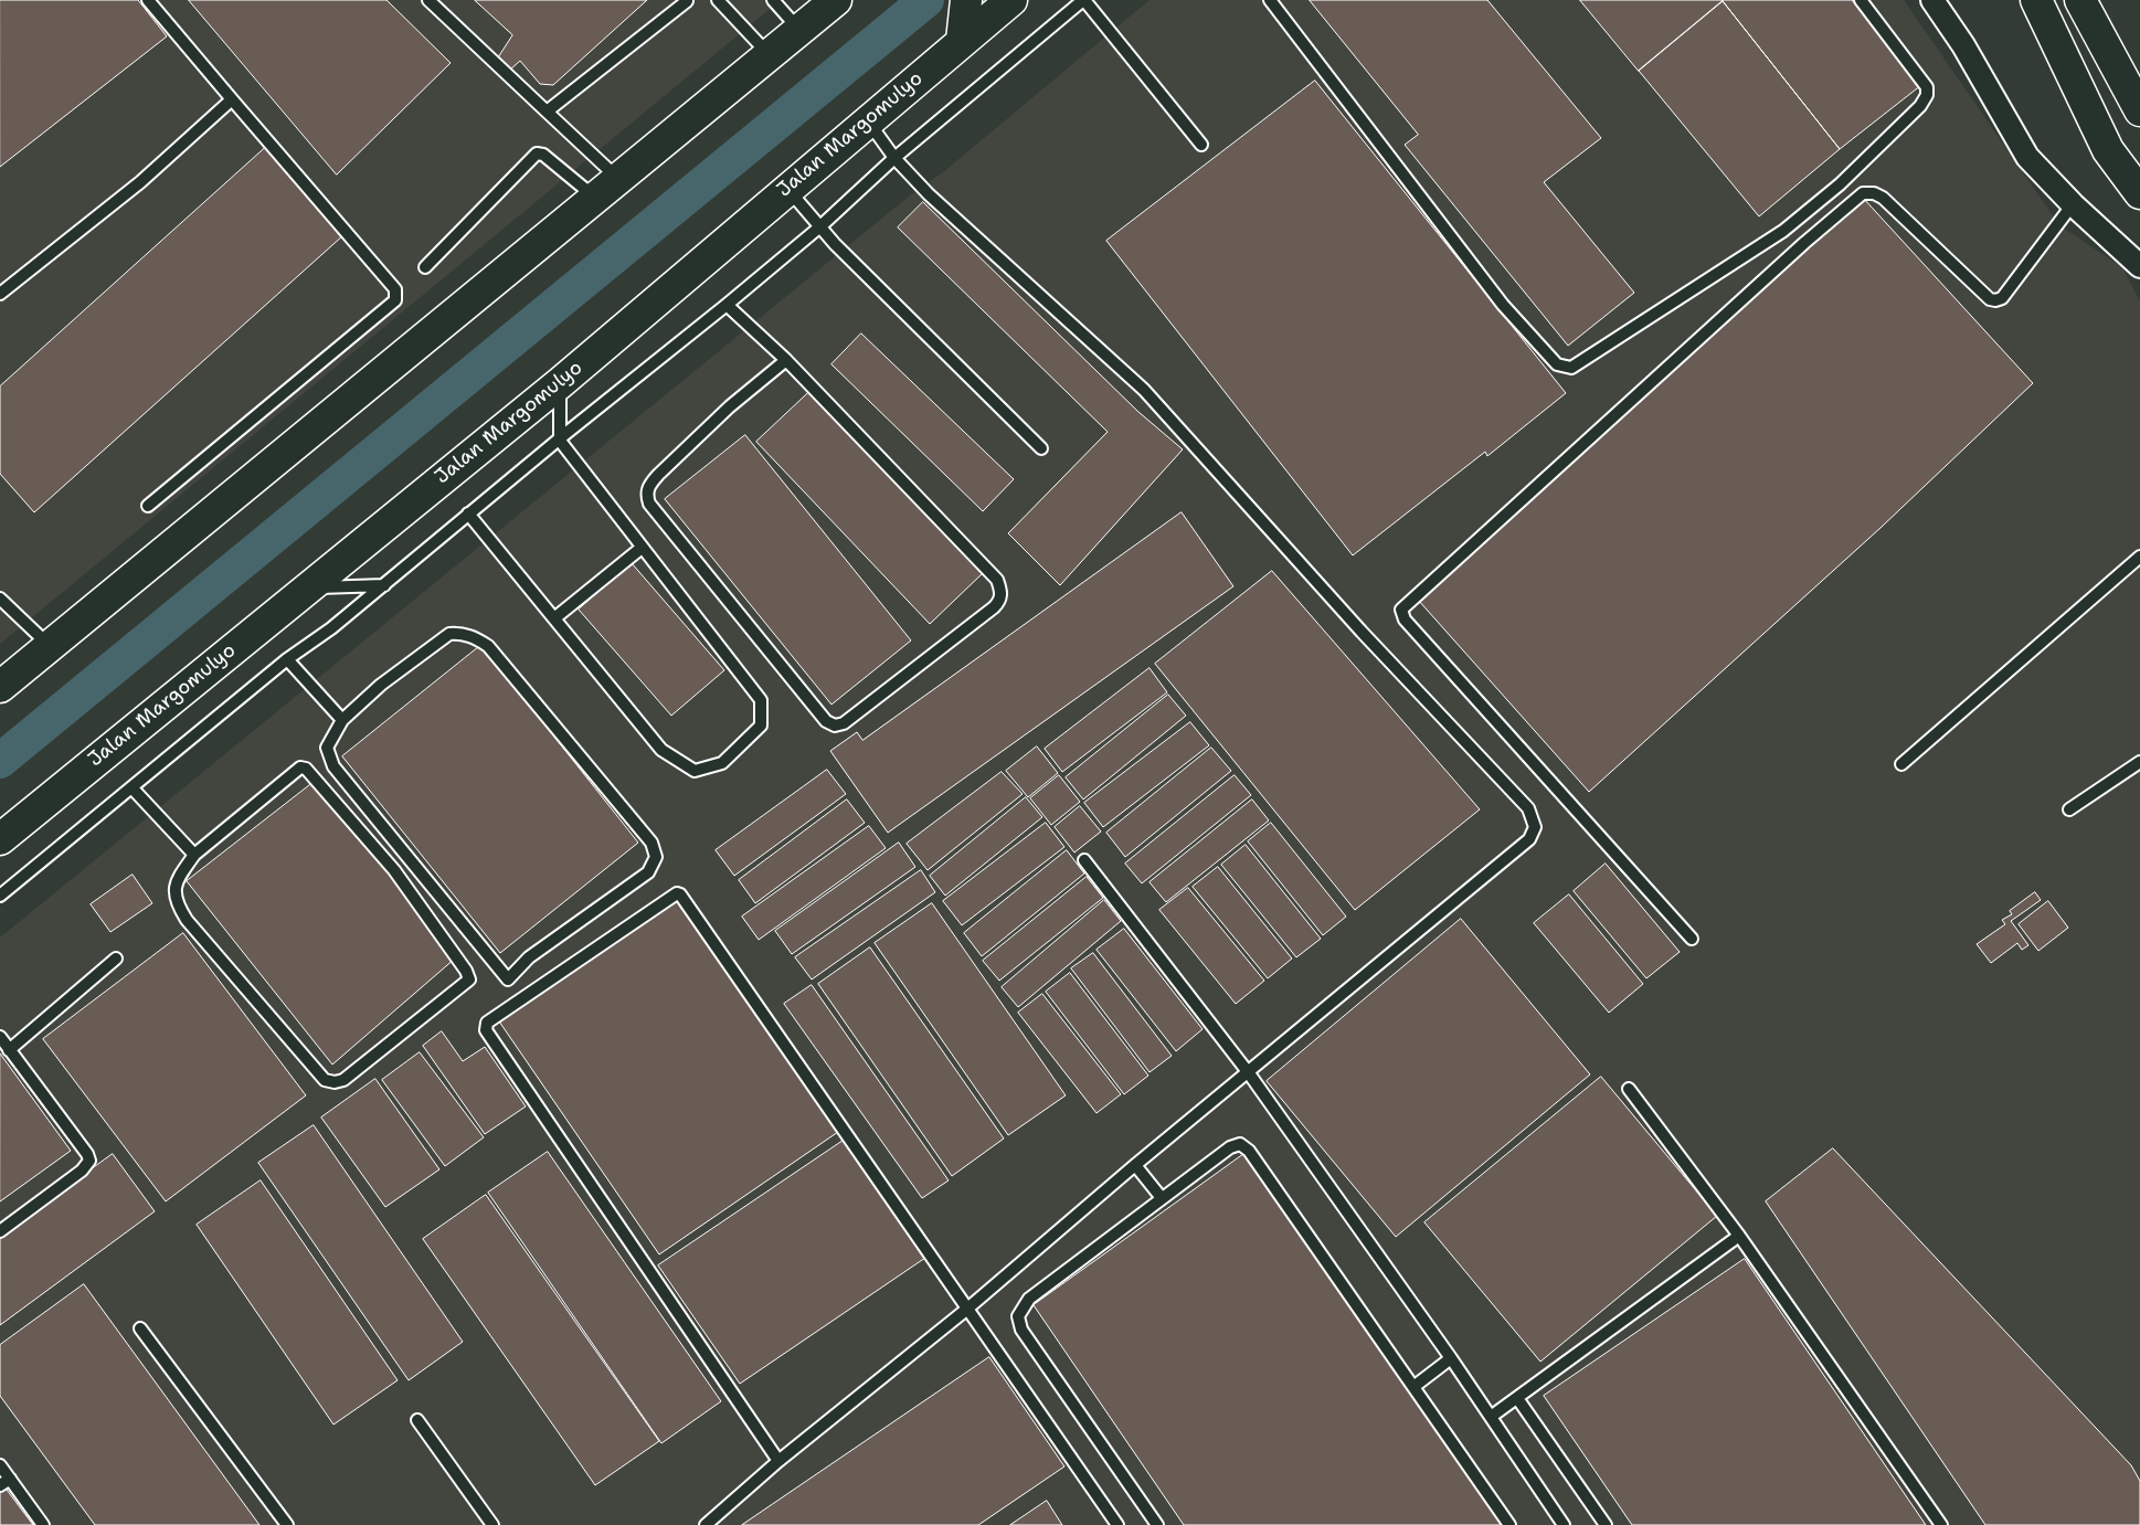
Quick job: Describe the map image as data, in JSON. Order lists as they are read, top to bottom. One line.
{"streets":{"main road":["Jalan Margomulyo"]}}
